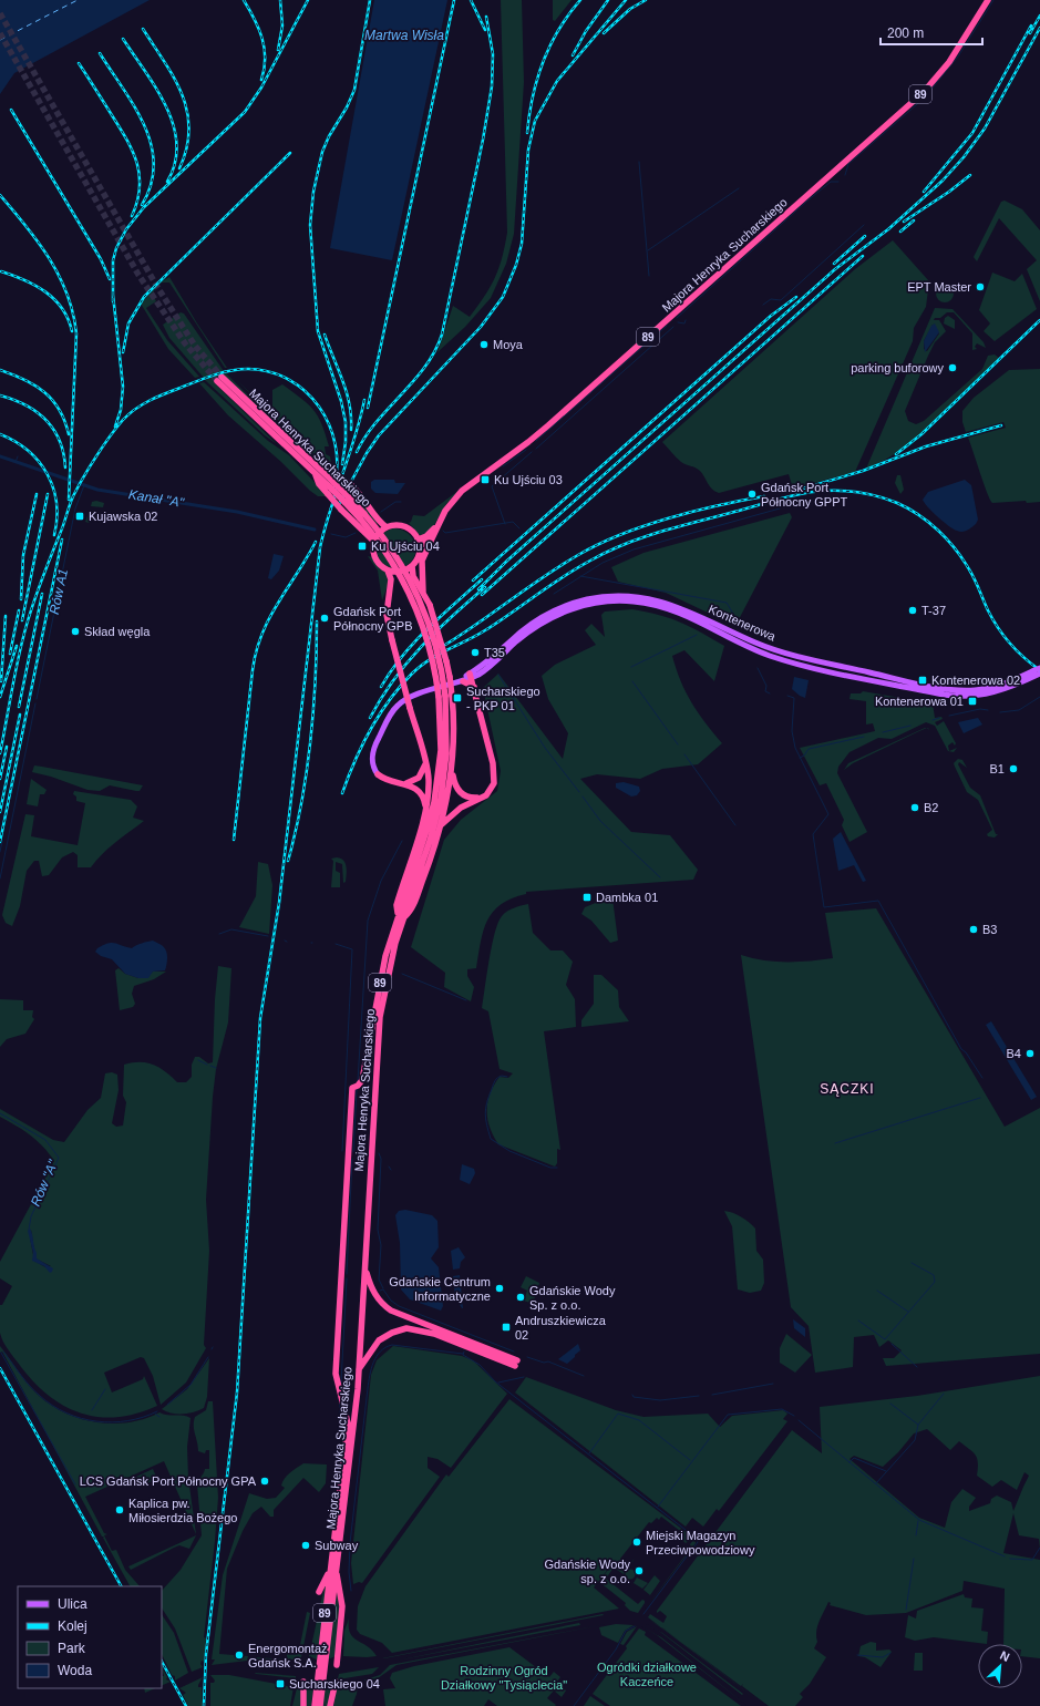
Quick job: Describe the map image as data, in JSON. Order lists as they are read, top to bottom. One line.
{"streets":{"highway":["89","Majora Henryka Sucharskiego"],"main road":["Kontenerowa"]},"crossings":[["89","Majora Henryka Sucharskiego"]],"districts":["SĄCZKI"],"water":["Martwa Wisła","Kanał \"A\"","Rów A1","Rów \"A\""],"parks":["Ogródki działkowe Kaczeńce","Rodzinny Ogród Działkowy \"Tysiąclecia\""],"places":{"other":["EPT Master","Moya","parking buforowy","Gdańsk Port Północny GPPT","T-37","Gdańsk Port Północny GPB","Skład węgla","T35","B1","B2","B3","B4","Gdańskie Centrum Informatyczne","Gdańskie Wody Sp. z o.o.","LCS Gdańsk Port Północny GPA","Kaplica pw. Miłosierdzia Bożego","Miejski Magazyn Przeciwpowodziowy","Subway","Gdańskie Wody sp. z o.o.","Energomontaż Gdańsk S.A."],"transit":["Ku Ujściu 03","Kujawska 02","Ku Ujściu 04","Kontenerowa 02","Sucharskiego - PKP 01","Kontenerowa 01","Dambka 01","Andruszkiewicza 02","Sucharskiego 04"]},"legend":["Ulica","Kolej","Park","Woda"],"scale_bar":"200 m","north":"top right"}
